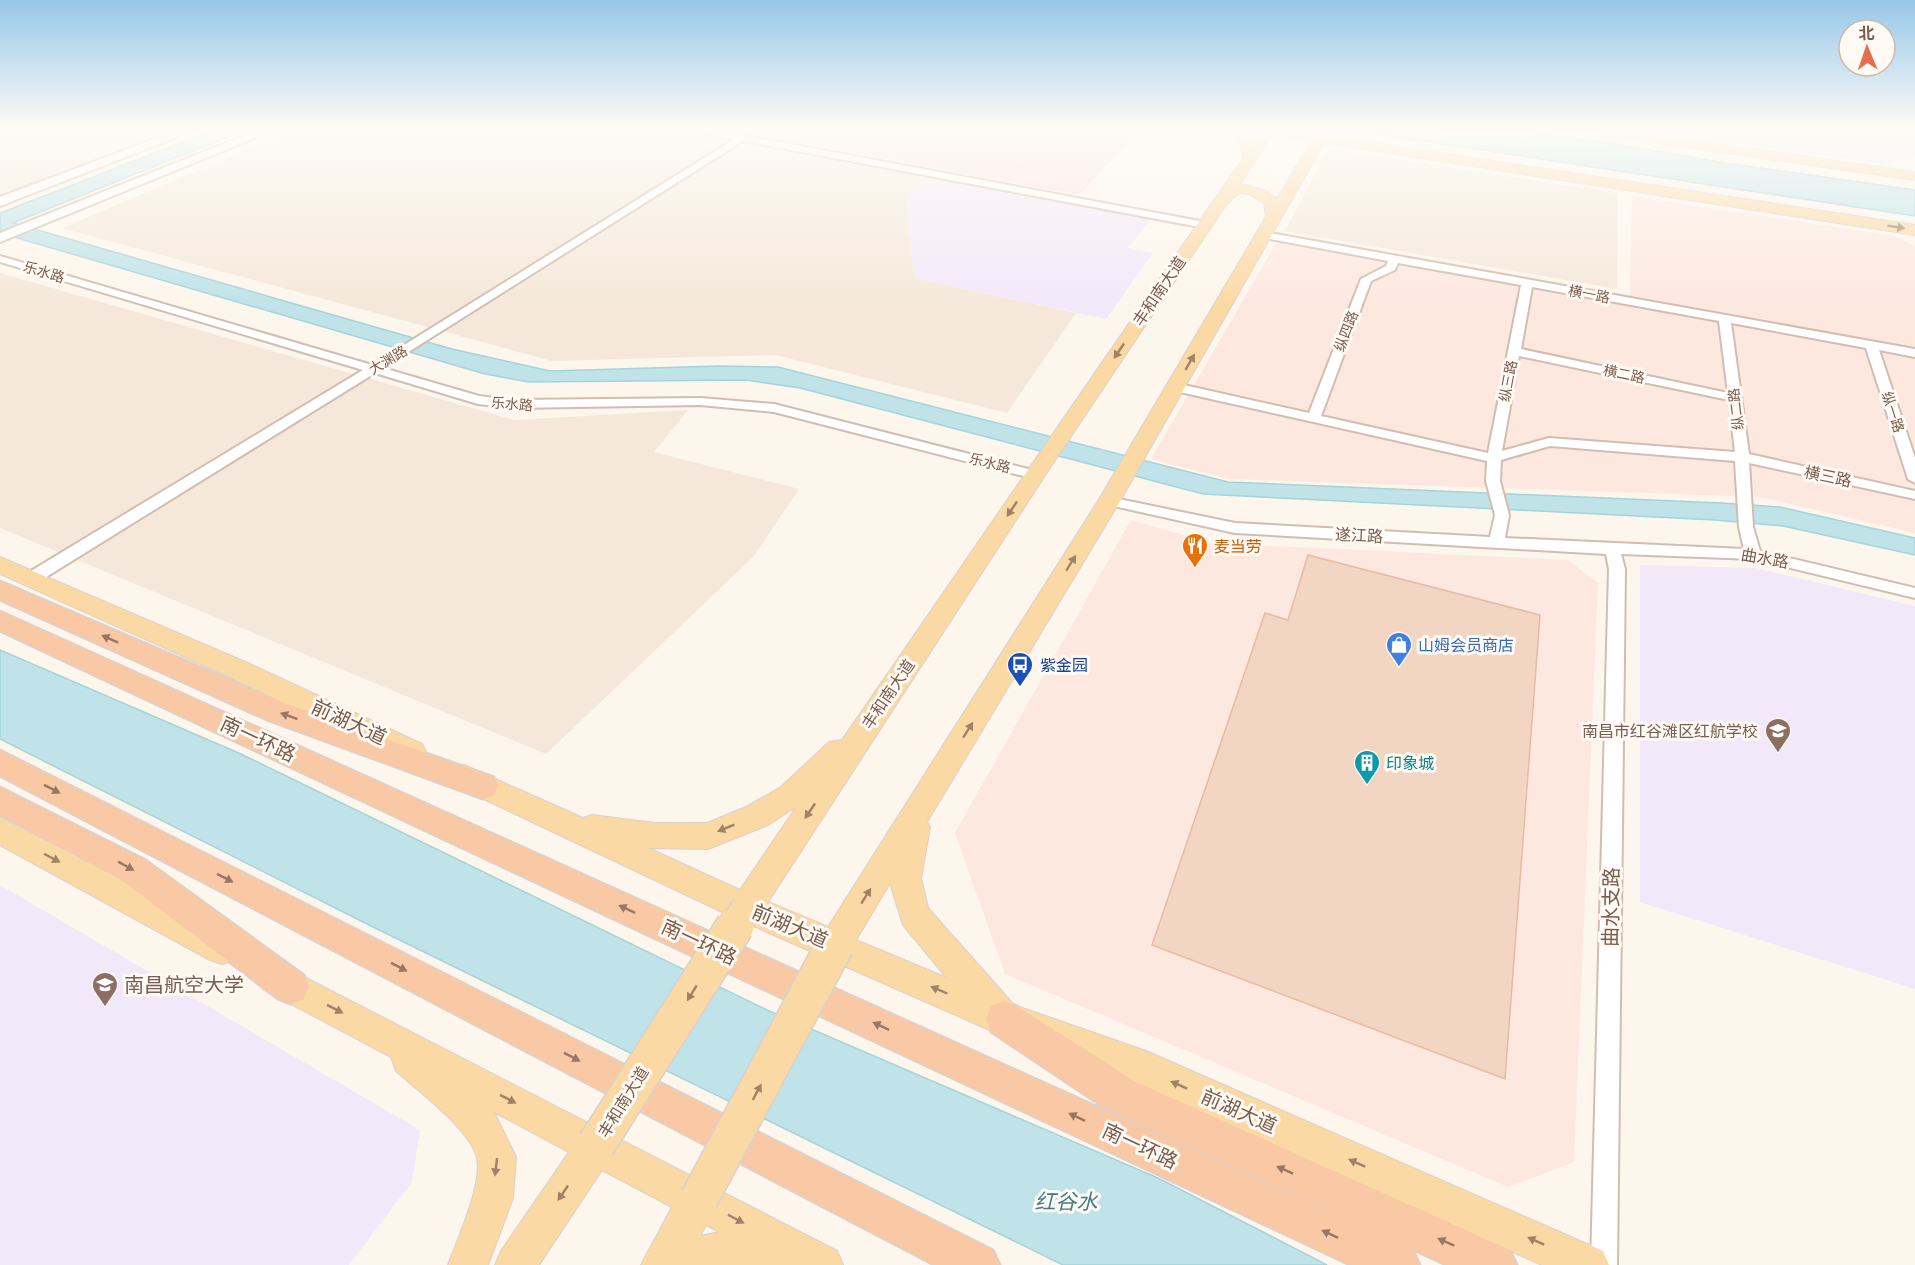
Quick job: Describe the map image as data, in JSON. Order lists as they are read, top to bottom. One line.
{"streets":{"highway":["南一环路"],"main road":["丰和南大道","前湖大道"],"street":["乐水路","横一路","纵四路","大渊路","横二路","纵三路","纵二路","纵一路","横三路","遂江路","曲水路","曲水支路"]},"crossings":[["乐水路","丰和南大道"],["乐水路","大渊路"],["丰和南大道","前湖大道"],["横一路","纵四路"],["横一路","纵三路"],["横一路","纵二路"],["横一路","纵一路"],["大渊路","前湖大道"],["横二路","纵三路"],["横二路","纵二路"],["纵三路","横三路"],["纵三路","遂江路"],["纵二路","横三路"],["纵二路","曲水路"],["遂江路","曲水路"],["遂江路","曲水支路"],["曲水路","曲水支路"]],"one_way":["前湖大道"],"water":["红谷水"],"places":{"restaurant":["麦当劳"],"shop":["山姆会员商店"],"bus stop":["紫金园"],"school or university":["南昌市红谷滩区红航学校","南昌航空大学"],"building":["印象城"]},"north":"top"}
